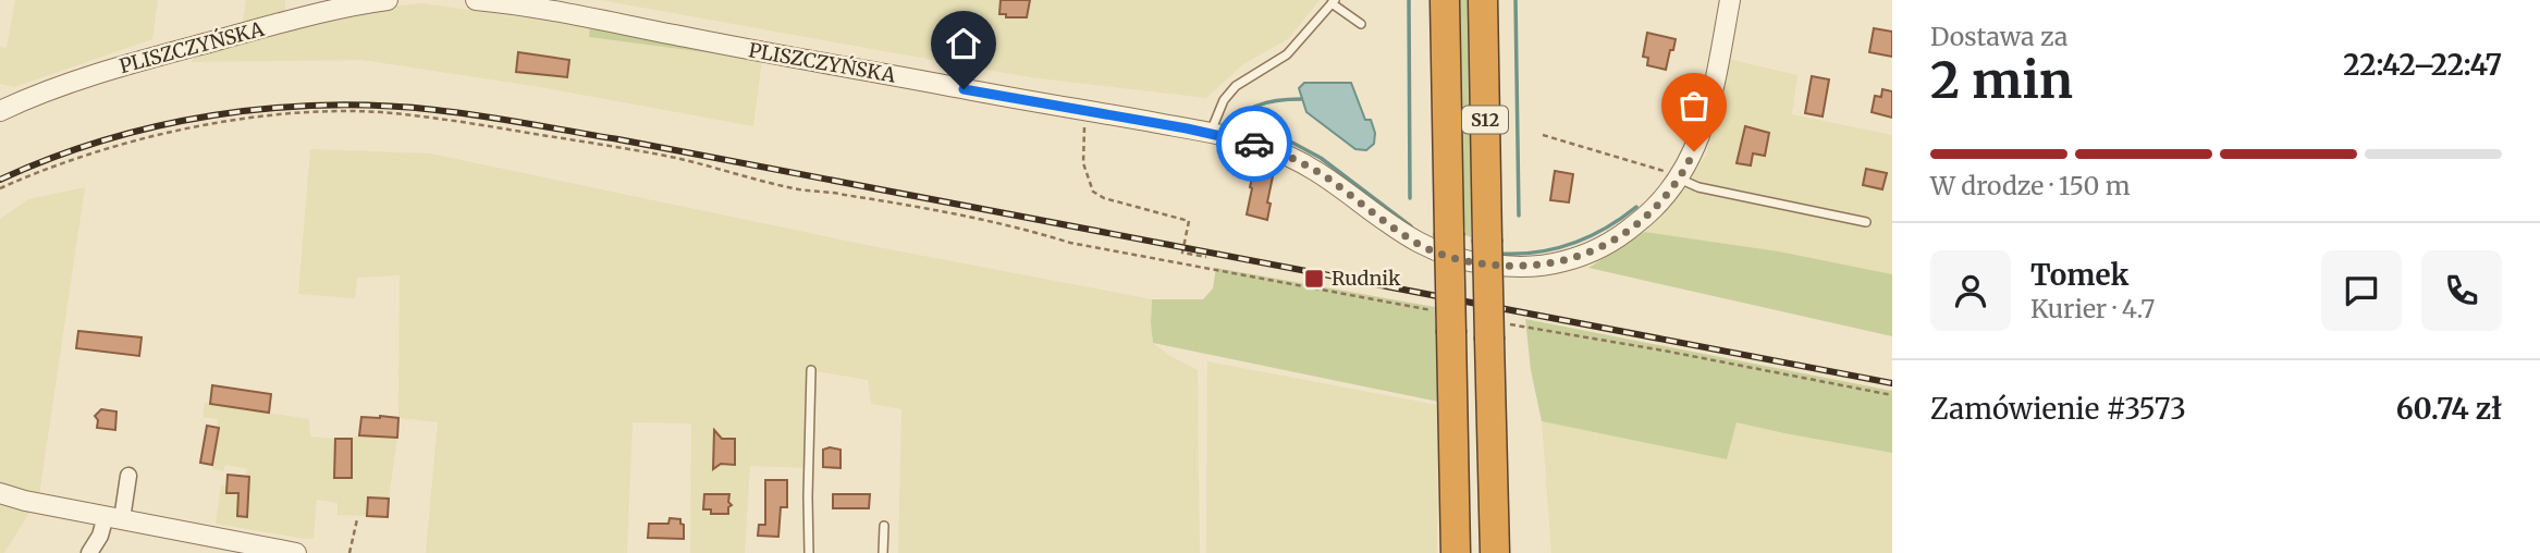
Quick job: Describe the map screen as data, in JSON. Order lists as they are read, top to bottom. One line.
{"streets":{"highway":["S12"],"street":["PLISZCZYŃSKA"]},"places":{"transit":["Rudnik"]},"page":{"heading":["2 min","Dostawa za","22:42–22:47"],"panel":["Tomek","Kurier · 4.7","Zamówienie #3573","60.74 zł"],"bar":"W drodze · 150 m"}}
